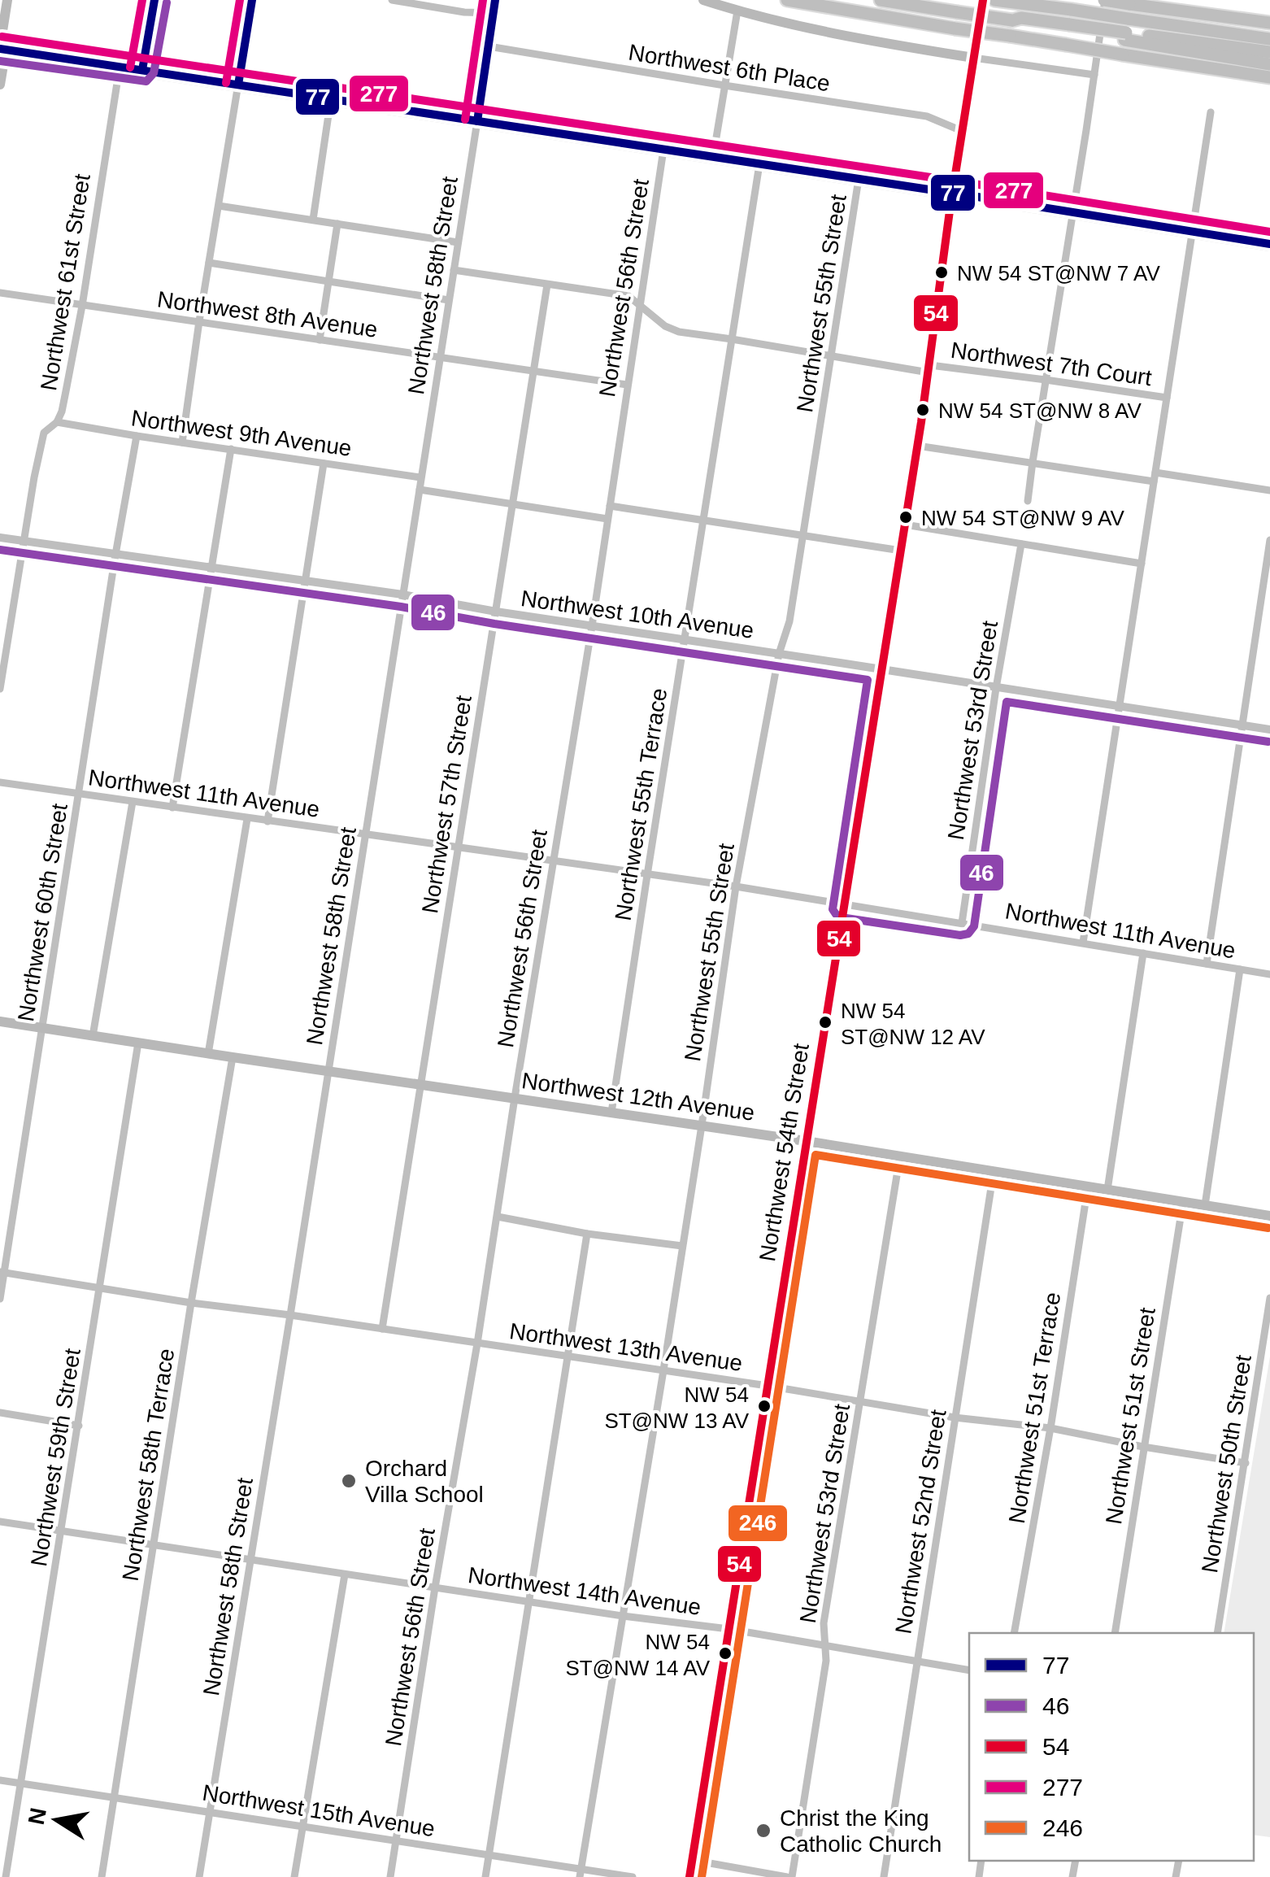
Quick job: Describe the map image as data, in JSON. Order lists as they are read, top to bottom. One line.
{"streets":{"main road":["Northwest 12th Avenue","Northwest 54th Street"],"street":["Northwest 6th Place","Northwest 61st Street","Northwest 58th Street","Northwest 56th Street","Northwest 55th Street","Northwest 8th Avenue","Northwest 7th Court","Northwest 9th Avenue","Northwest 10th Avenue","Northwest 53rd Street","Northwest 11th Avenue","Northwest 57th Street","Northwest 55th Terrace","Northwest 60th Street","Northwest 13th Avenue","Northwest 51st Terrace","Northwest 51st Street","Northwest 59th Street","Northwest 50th Street","Northwest 58th Terrace","Northwest 52nd Street","Northwest 14th Avenue","Northwest 15th Avenue"]},"crossings":[["Northwest 6th Place","Northwest 58th Street"],["Northwest 6th Place","Northwest 54th Street"],["Northwest 61st Street","Northwest 8th Avenue"],["Northwest 61st Street","Northwest 9th Avenue"],["Northwest 61st Street","Northwest 10th Avenue"],["Northwest 58th Street","Northwest 8th Avenue"],["Northwest 58th Street","Northwest 7th Court"],["Northwest 58th Street","Northwest 9th Avenue"],["Northwest 58th Street","Northwest 10th Avenue"],["Northwest 58th Street","Northwest 11th Avenue"],["Northwest 58th Street","Northwest 12th Avenue"],["Northwest 58th Street","Northwest 13th Avenue"],["Northwest 58th Street","Northwest 14th Avenue"],["Northwest 58th Street","Northwest 15th Avenue"],["Northwest 56th Street","Northwest 8th Avenue"],["Northwest 56th Street","Northwest 7th Court"],["Northwest 56th Street","Northwest 10th Avenue"],["Northwest 56th Street","Northwest 11th Avenue"],["Northwest 56th Street","Northwest 12th Avenue"],["Northwest 56th Street","Northwest 13th Avenue"],["Northwest 56th Street","Northwest 14th Avenue"],["Northwest 56th Street","Northwest 15th Avenue"],["Northwest 55th Street","Northwest 7th Court"],["Northwest 55th Street","Northwest 10th Avenue"],["Northwest 55th Street","Northwest 11th Avenue"],["Northwest 55th Street","Northwest 12th Avenue"],["Northwest 55th Street","Northwest 13th Avenue"],["Northwest 55th Street","Northwest 14th Avenue"],["Northwest 55th Street","Northwest 15th Avenue"],["Northwest 8th Avenue","Northwest 57th Street"],["Northwest 7th Court","Northwest 57th Street"],["Northwest 7th Court","Northwest 55th Terrace"],["Northwest 7th Court","Northwest 54th Street"],["Northwest 9th Avenue","Northwest 60th Street"],["Northwest 10th Avenue","Northwest 53rd Street"],["Northwest 10th Avenue","Northwest 57th Street"],["Northwest 10th Avenue","Northwest 55th Terrace"],["Northwest 10th Avenue","Northwest 60th Street"],["Northwest 10th Avenue","Northwest 54th Street"],["Northwest 53rd Street","Northwest 11th Avenue"],["Northwest 53rd Street","Northwest 12th Avenue"],["Northwest 53rd Street","Northwest 13th Avenue"],["Northwest 53rd Street","Northwest 14th Avenue"],["Northwest 11th Avenue","Northwest 57th Street"],["Northwest 11th Avenue","Northwest 55th Terrace"],["Northwest 11th Avenue","Northwest 60th Street"],["Northwest 11th Avenue","Northwest 54th Street"],["Northwest 57th Street","Northwest 12th Avenue"],["Northwest 57th Street","Northwest 13th Avenue"],["Northwest 55th Terrace","Northwest 12th Avenue"],["Northwest 60th Street","Northwest 12th Avenue"],["Northwest 60th Street","Northwest 13th Avenue"],["Northwest 12th Avenue","Northwest 54th Street"],["Northwest 12th Avenue","Northwest 51st Terrace"],["Northwest 12th Avenue","Northwest 51st Street"],["Northwest 12th Avenue","Northwest 59th Street"],["Northwest 12th Avenue","Northwest 58th Terrace"],["Northwest 12th Avenue","Northwest 52nd Street"],["Northwest 54th Street","Northwest 13th Avenue"],["Northwest 54th Street","Northwest 14th Avenue"],["Northwest 13th Avenue","Northwest 51st Terrace"],["Northwest 13th Avenue","Northwest 51st Street"],["Northwest 13th Avenue","Northwest 59th Street"],["Northwest 13th Avenue","Northwest 50th Street"],["Northwest 13th Avenue","Northwest 58th Terrace"],["Northwest 13th Avenue","Northwest 52nd Street"],["Northwest 59th Street","Northwest 14th Avenue"],["Northwest 59th Street","Northwest 15th Avenue"],["Northwest 58th Terrace","Northwest 14th Avenue"],["Northwest 58th Terrace","Northwest 15th Avenue"],["Northwest 52nd Street","Northwest 14th Avenue"]],"places":["NW 54 ST@NW 7 AV","NW 54 ST@NW 8 AV","NW 54 ST@NW 9 AV","NW 54 ST@NW 12 AV","NW 54 ST@NW 13 AV","Orchard Villa School","NW 54 ST@NW 14 AV","Christ the King Catholic Church"],"lines":["transit line 77","transit line 54","transit line 277","transit line 46","transit line 246"],"legend":["77","46","54","277","246"],"north":"left"}
